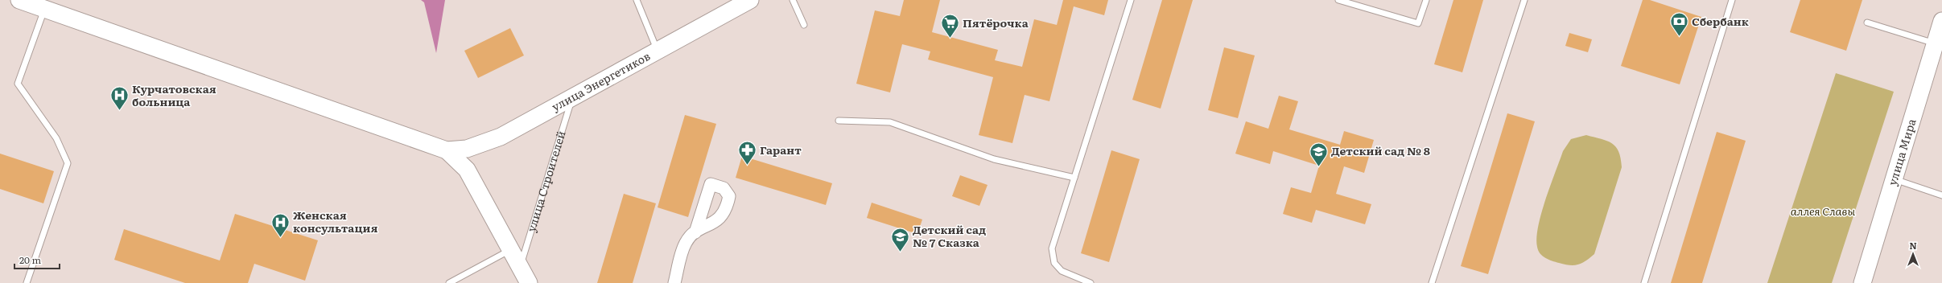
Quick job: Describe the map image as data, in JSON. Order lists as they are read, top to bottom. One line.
{"streets":{"main road":["улица Энергетиков","улица Мира"],"lane":["улица Строителей"]},"crossings":[["улица Энергетиков","улица Строителей"]],"parks":["аллея Славы"],"places":{"bank":["Сбербанк"],"supermarket":["Пятёрочка"],"hospital":["Курчатовская больница","Женская консультация"],"pharmacy":["Гарант"],"school or university":["Детский сад № 8","Детский сад № 7 Сказка"]},"scale_bar":"20 m","north":"top"}
